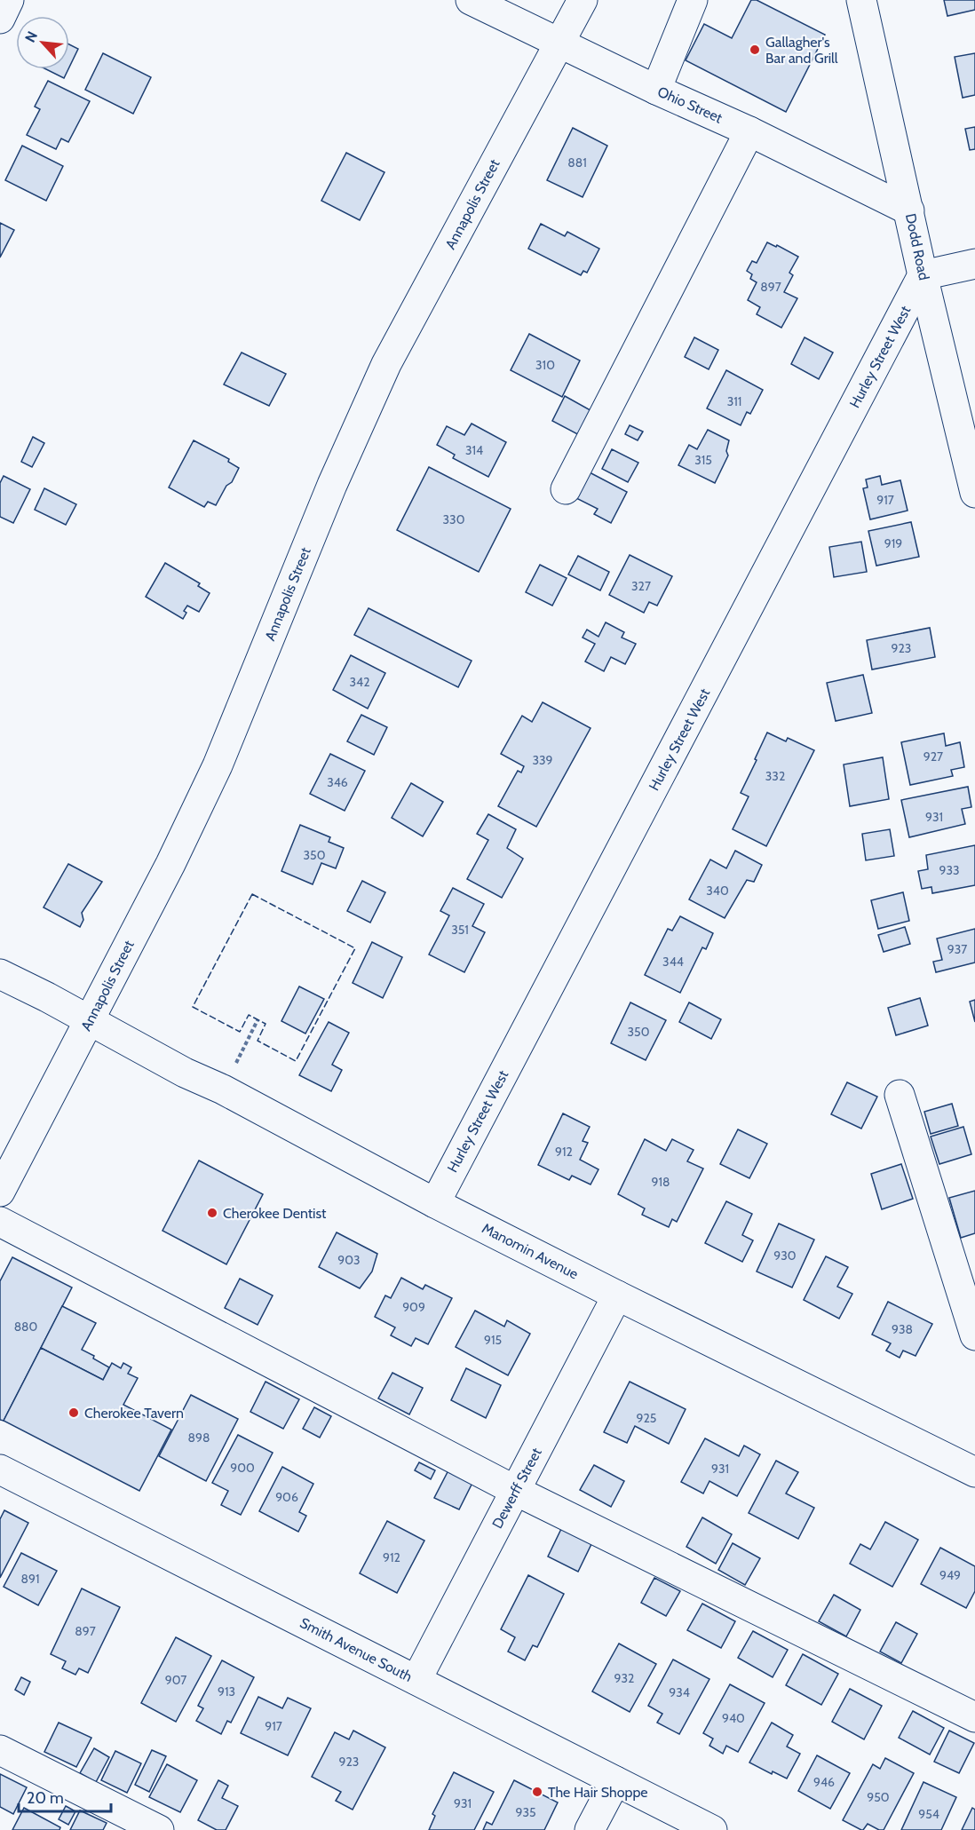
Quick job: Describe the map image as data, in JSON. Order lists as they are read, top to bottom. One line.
{"streets":{"street":["Ohio Street","Annapolis Street","Dodd Road","Hurley Street West","Manomin Avenue","Dewerff Street","Smith Avenue South"]},"crossings":[["Ohio Street","Annapolis Street"],["Ohio Street","Dodd Road"],["Annapolis Street","Manomin Avenue"],["Dodd Road","Hurley Street West"],["Hurley Street West","Manomin Avenue"],["Manomin Avenue","Dewerff Street"],["Dewerff Street","Smith Avenue South"]],"places":["Gallagher's Bar and Grill","Cherokee Dentist","Cherokee Tavern","The Hair Shoppe"],"house_numbers":["881","897","310","311","314","315","917","330","919","327","923","342","927","339","332","346","931","350","933","340","351","937","344","350","912","918","930","903","909","880","938","915","925","898","900","931","906","912","949","891","897","932","907","913","934","940","917","923","946","950","931","935","954"],"scale_bar":"20 m","north":"top left"}
